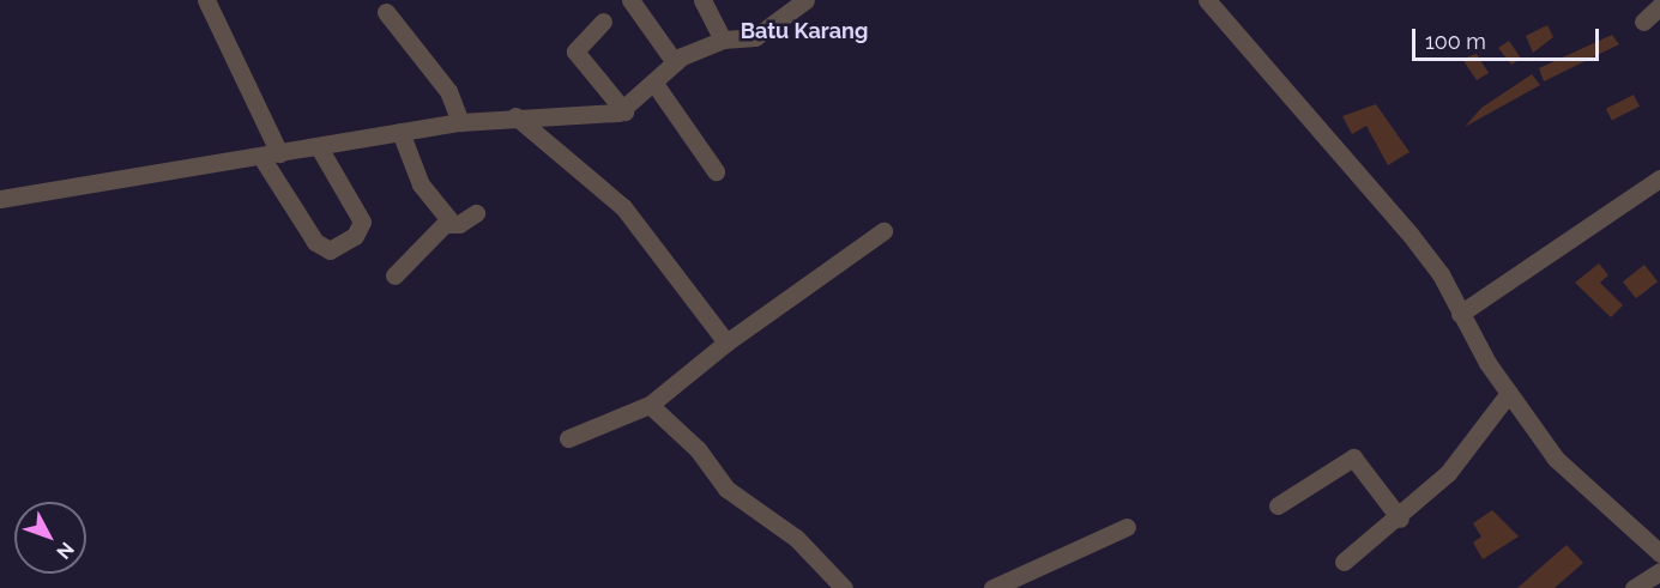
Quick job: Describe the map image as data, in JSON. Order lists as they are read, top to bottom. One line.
{"districts":["Batu Karang"],"scale_bar":"100 m","north":"bottom right"}
